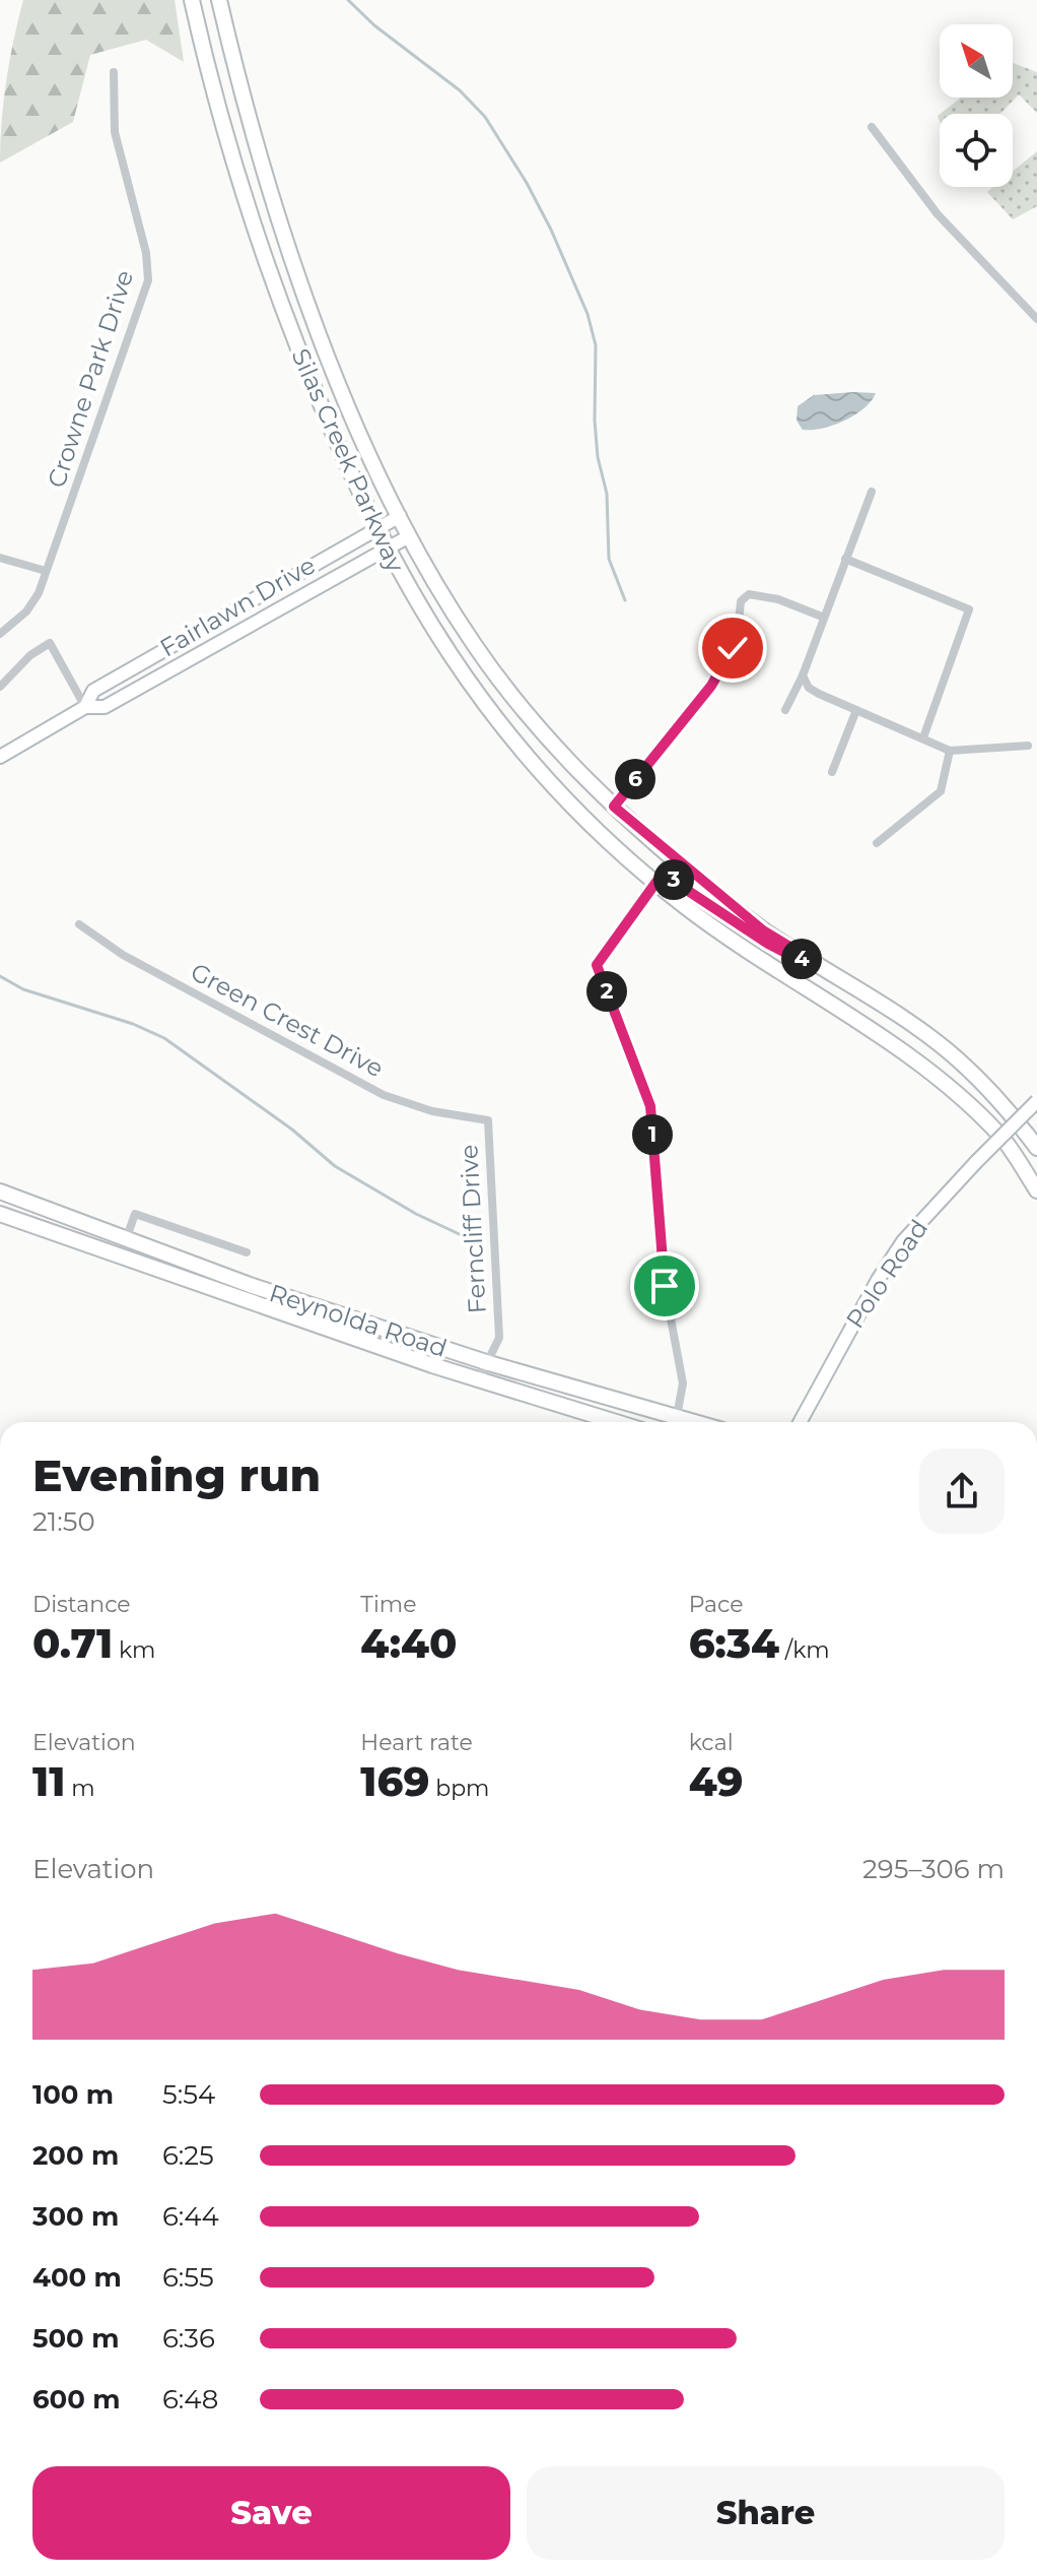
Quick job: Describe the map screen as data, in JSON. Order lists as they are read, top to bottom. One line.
{"streets":{"main road":["Silas Creek Parkway","Fairlawn Drive","Polo Road","Reynolda Road"],"street":["Crowne Park Drive","Green Crest Drive","Ferncliff Drive"]},"crossings":[["Silas Creek Parkway","Fairlawn Drive"],["Green Crest Drive","Ferncliff Drive"],["Ferncliff Drive","Reynolda Road"]],"north":"top left","page":{"pins":["6","3","4","2","1"],"heading":["Evening run","21:50"],"stats":[["Distance","0.71 km"],["Time","4:40"],["Pace","6:34 /km"],["Elevation","11 m"],["Heart rate","169 bpm"],["kcal","49"]],"chart":["Elevation","295–306 m"],"list":[{"name":"100 m","note":"5:54"},{"name":"200 m","note":"6:25"},{"name":"300 m","note":"6:44"},{"name":"400 m","note":"6:55"},{"name":"500 m","note":"6:36"},{"name":"600 m","note":"6:48"}],"buttons":["Save","Share"]}}
